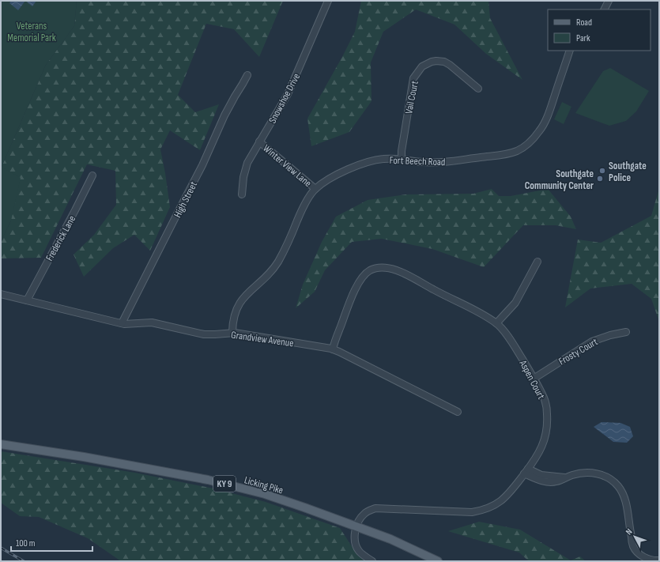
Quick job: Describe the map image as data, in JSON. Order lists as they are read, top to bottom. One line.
{"streets":{"main road":["KY 9","Licking Pike"],"street":["Vail Court","Snowshoe Drive","Fort Beech Road","Winter View Lane","High Street","Frederick Lane","Grandview Avenue","Frosty Court","Aspen Court"]},"crossings":[["Vail Court","Fort Beech Road"],["Snowshoe Drive","Winter View Lane"],["Fort Beech Road","Winter View Lane"],["Fort Beech Road","Grandview Avenue"],["High Street","Grandview Avenue"],["Frederick Lane","Grandview Avenue"],["Grandview Avenue","Aspen Court"],["Frosty Court","Aspen Court"],["Aspen Court","Licking Pike"]],"parks":["Veterans Memorial Park"],"places":["Southgate Police","Southgate Community Center"],"legend":["Road","Park"],"scale_bar":"100 m","north":"top left"}
